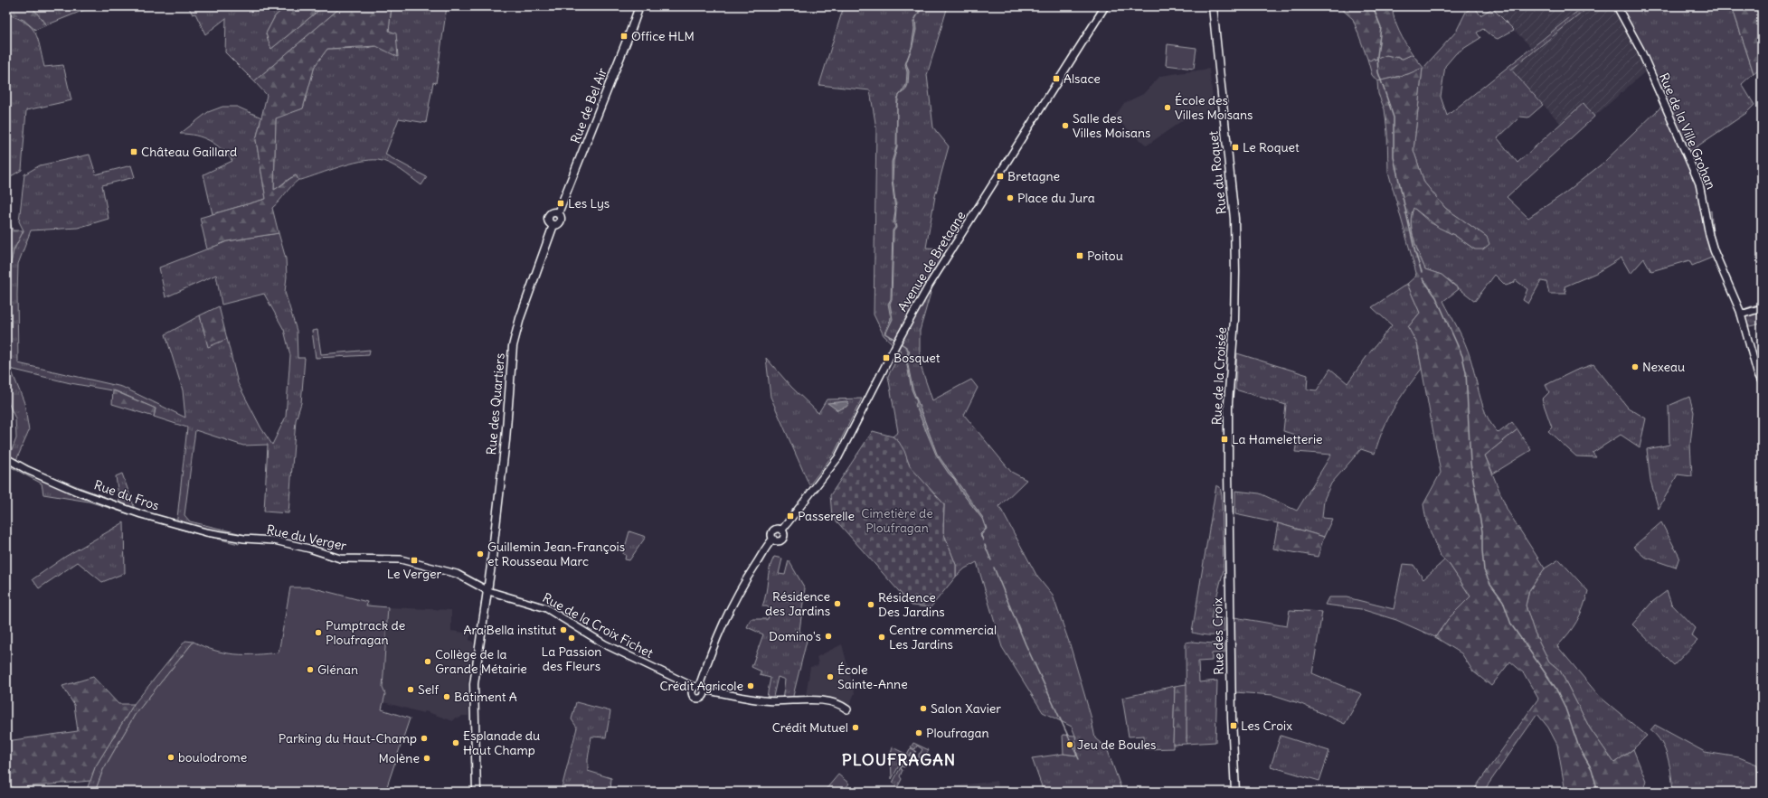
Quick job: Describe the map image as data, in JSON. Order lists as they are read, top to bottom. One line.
{"streets":{"main road":["Rue de Bel Air","Rue du Roquet","Rue de la Croisée","Rue des Quartiers","Rue des Croix"],"street":["Rue de la Ville Grohan","Avenue de Bretagne","Rue du Fros","Rue du Verger","Rue de la Croix Fichet"]},"crossings":[["Rue de Bel Air","Rue des Quartiers"],["Rue du Roquet","Rue de la Croisée"],["Avenue de Bretagne","Rue de la Croix Fichet"],["Rue de la Croisée","Rue des Croix"],["Rue des Quartiers","Rue du Verger"],["Rue des Quartiers","Rue de la Croix Fichet"],["Rue du Fros","Rue du Verger"],["Rue du Verger","Rue de la Croix Fichet"]],"districts":["PLOUFRAGAN"],"parks":["Cimetière de Ploufragan"],"places":{"transit":["Office HLM","Alsace","Le Roquet","Château Gaillard","Bretagne","Les Lys","Poitou","Bosquet","La Hameletterie","Passerelle","Le Verger","Les Croix"],"other":["École des Villes Moisans","Salle des Villes Moisans","Place du Jura","Nexeau","Guillemin Jean-François et Rousseau Marc","Résidence des Jardins","Résidence Des Jardins","Ara'Bella institut","Pumptrack de Ploufragan","Domino's","Centre commercial Les Jardins","La Passion des Fleurs","Collège de la Grande Métairie","Glénan","École Sainte-Anne","Crédit Agricole","Self","Bâtiment A","Salon Xavier","Crédit Mutuel","Ploufragan","Parking du Haut-Champ","Esplanade du Haut Champ","Jeu de Boules","boulodrome","Molène"]}}
